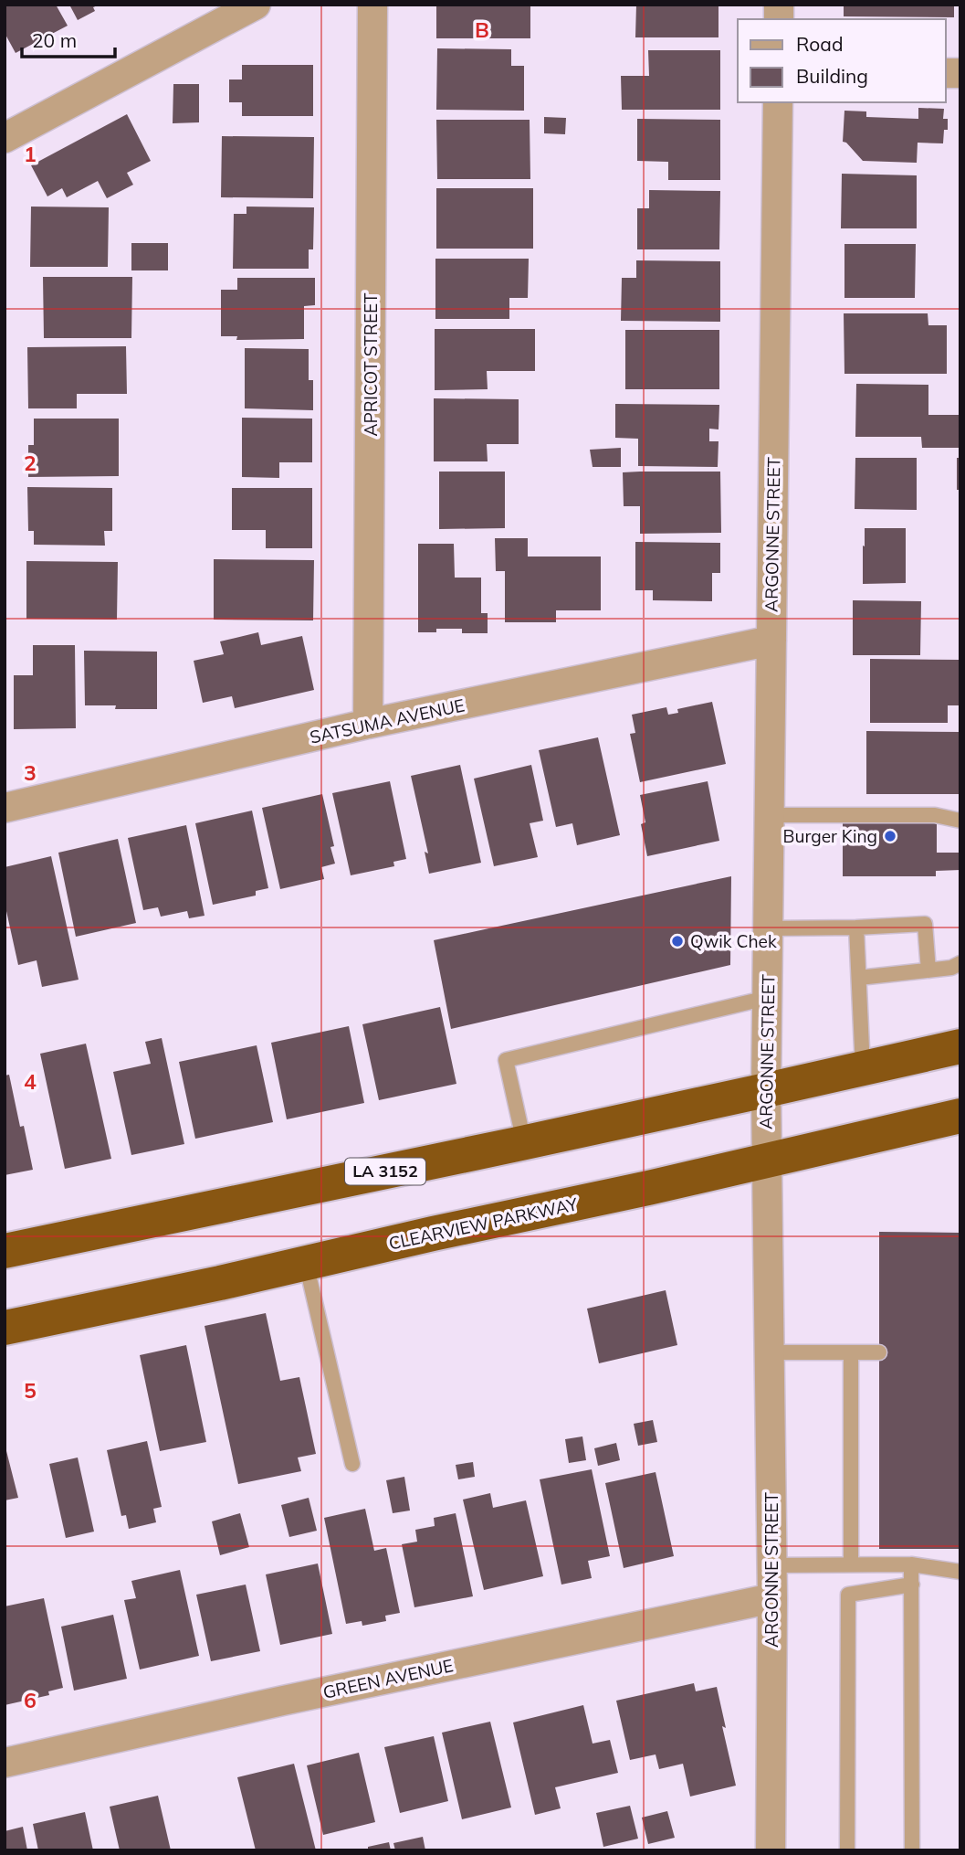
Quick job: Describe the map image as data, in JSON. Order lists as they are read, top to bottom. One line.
{"streets":{"highway":["LA 3152","CLEARVIEW PARKWAY"],"street":["APRICOT STREET","ARGONNE STREET","SATSUMA AVENUE","GREEN AVENUE"]},"crossings":[["APRICOT STREET","SATSUMA AVENUE"],["ARGONNE STREET","SATSUMA AVENUE"],["ARGONNE STREET","LA 3152"],["ARGONNE STREET","CLEARVIEW PARKWAY"],["ARGONNE STREET","GREEN AVENUE"]],"places":["Burger King","Qwik Chek"],"legend":["Road","Building"],"scale_bar":"20 m","grid":{"columns":["B"],"rows":["1","2","3","4","5","6"]}}
